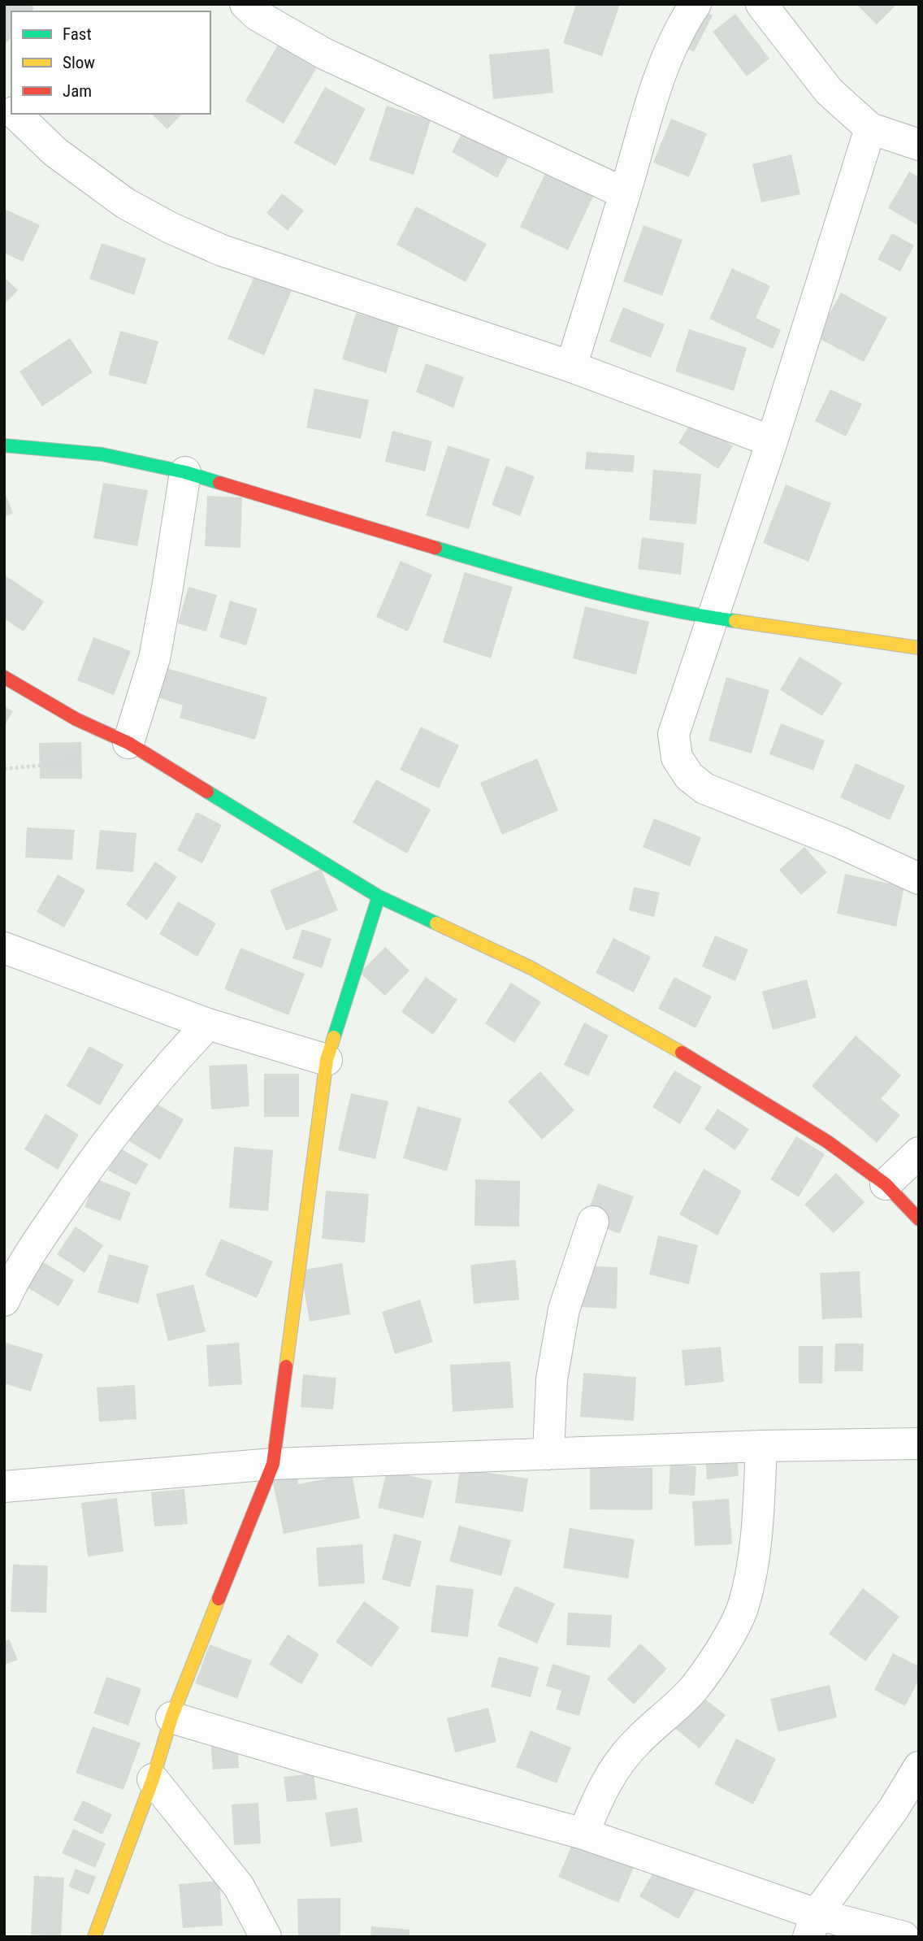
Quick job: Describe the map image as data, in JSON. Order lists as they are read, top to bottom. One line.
{"legend":["Fast","Slow","Jam"]}
